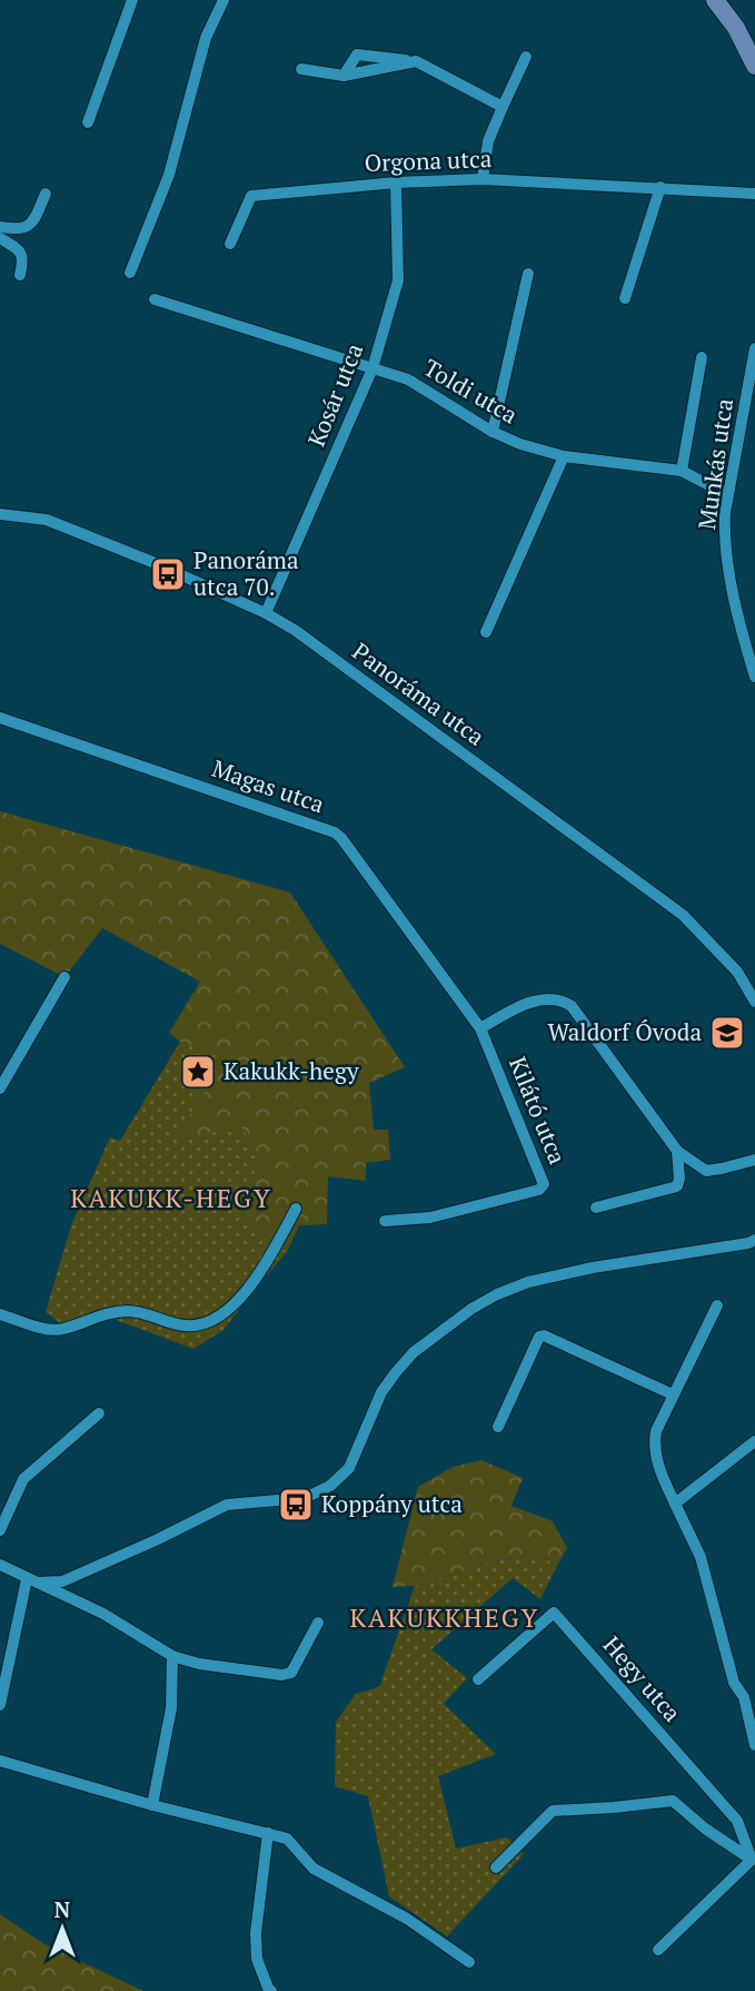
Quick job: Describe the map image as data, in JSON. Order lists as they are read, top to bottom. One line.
{"streets":{"street":["Orgona utca","Toldi utca","Kosár utca","Munkás utca","Panoráma utca","Magas utca","Kilátó utca","Hegy utca"]},"crossings":[["Orgona utca","Kosár utca"],["Toldi utca","Kosár utca"],["Toldi utca","Munkás utca"],["Kosár utca","Panoráma utca"],["Magas utca","Kilátó utca"]],"districts":["KAKUKK-HEGY","KAKUKKHEGY"],"places":{"bus stop":["Panoráma utca 70.","Koppány utca"],"school or university":["Waldorf Óvoda"],"place":["Kakukk-hegy"]},"north":"top"}
